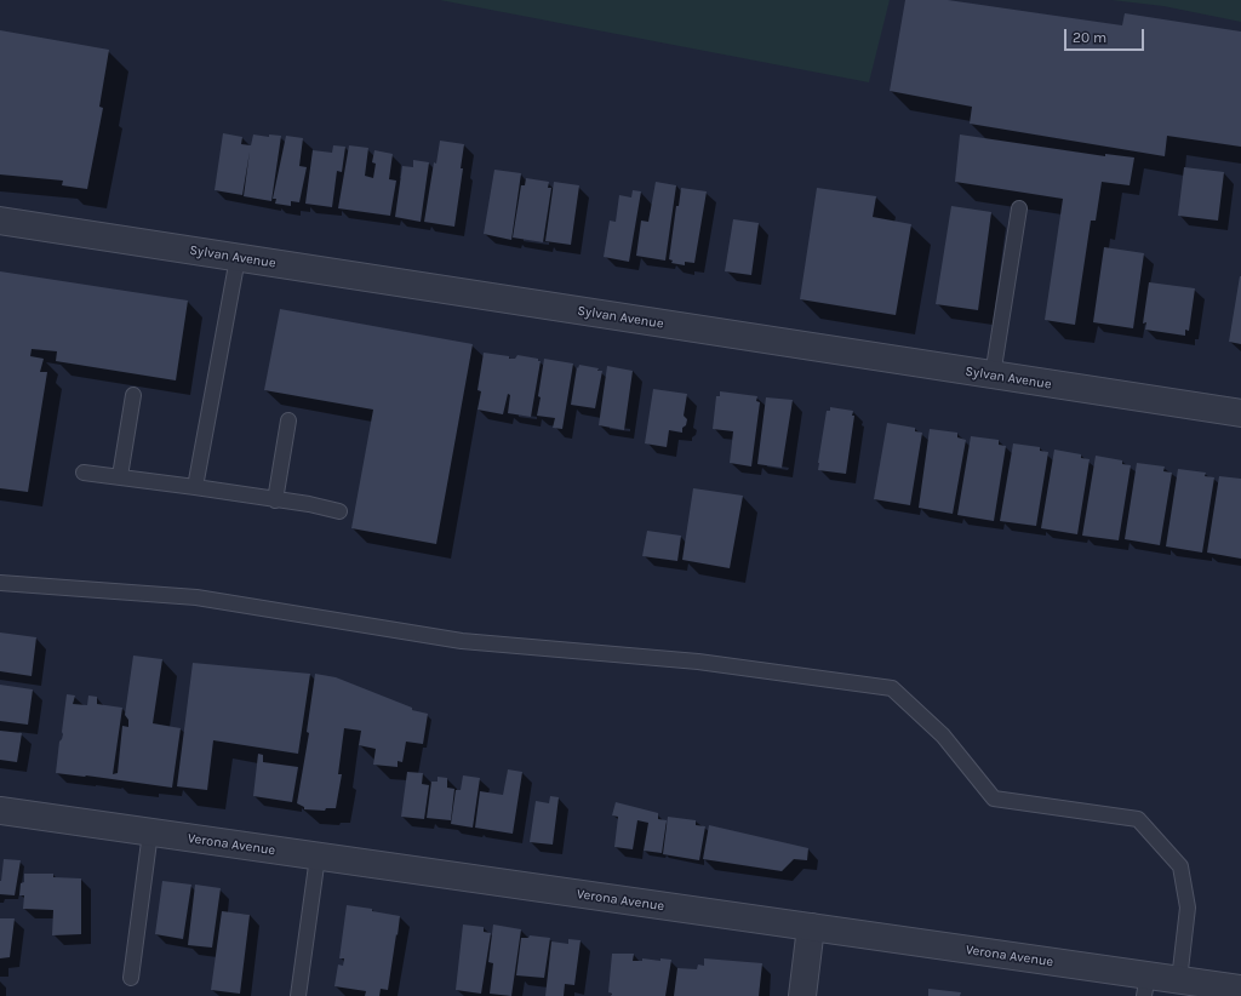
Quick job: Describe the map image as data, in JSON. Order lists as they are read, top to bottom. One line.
{"streets":{"street":["Sylvan Avenue","Verona Avenue"]},"scale_bar":"20 m"}
